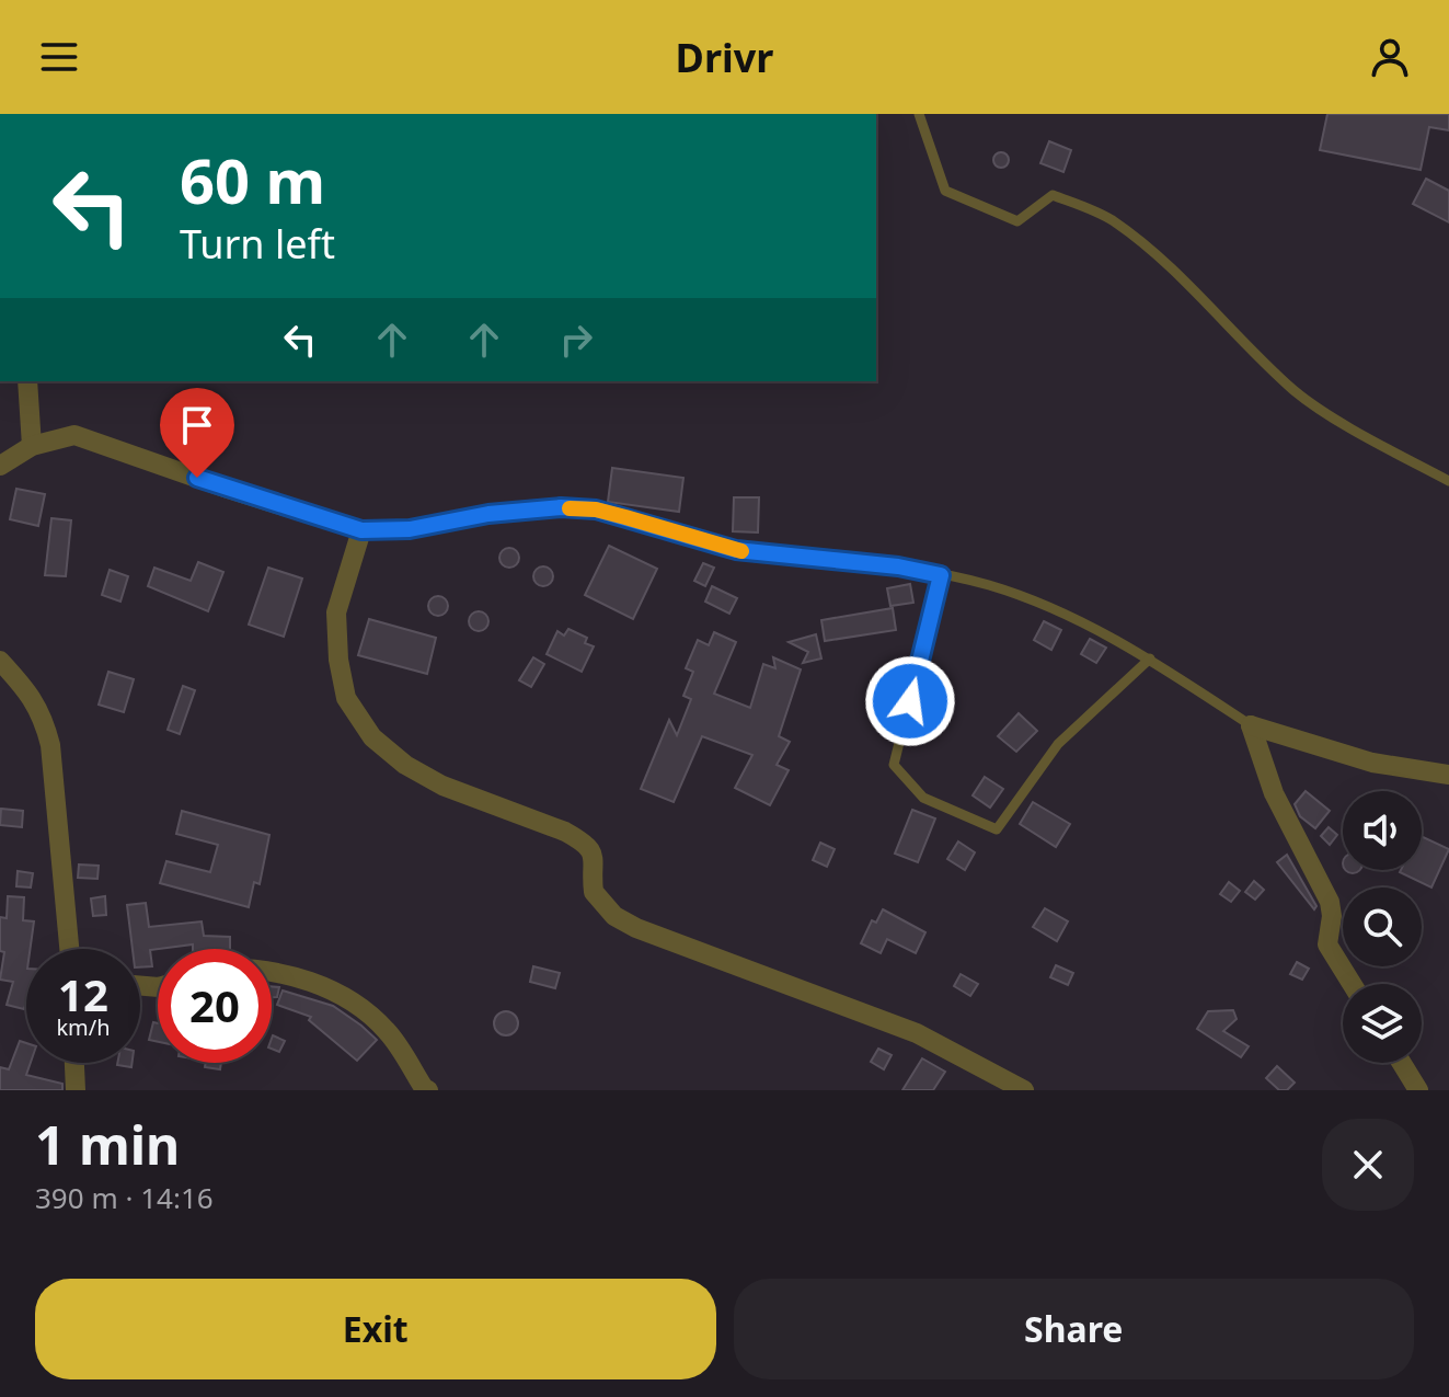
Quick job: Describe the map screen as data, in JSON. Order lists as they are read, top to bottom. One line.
{"page":{"header":"Drivr","turn":["60 m","Turn left"],"speed":"12 km/h","limit":"20","heading":["1 min","390 m · 14:16"],"buttons":["Exit","Share"]}}
